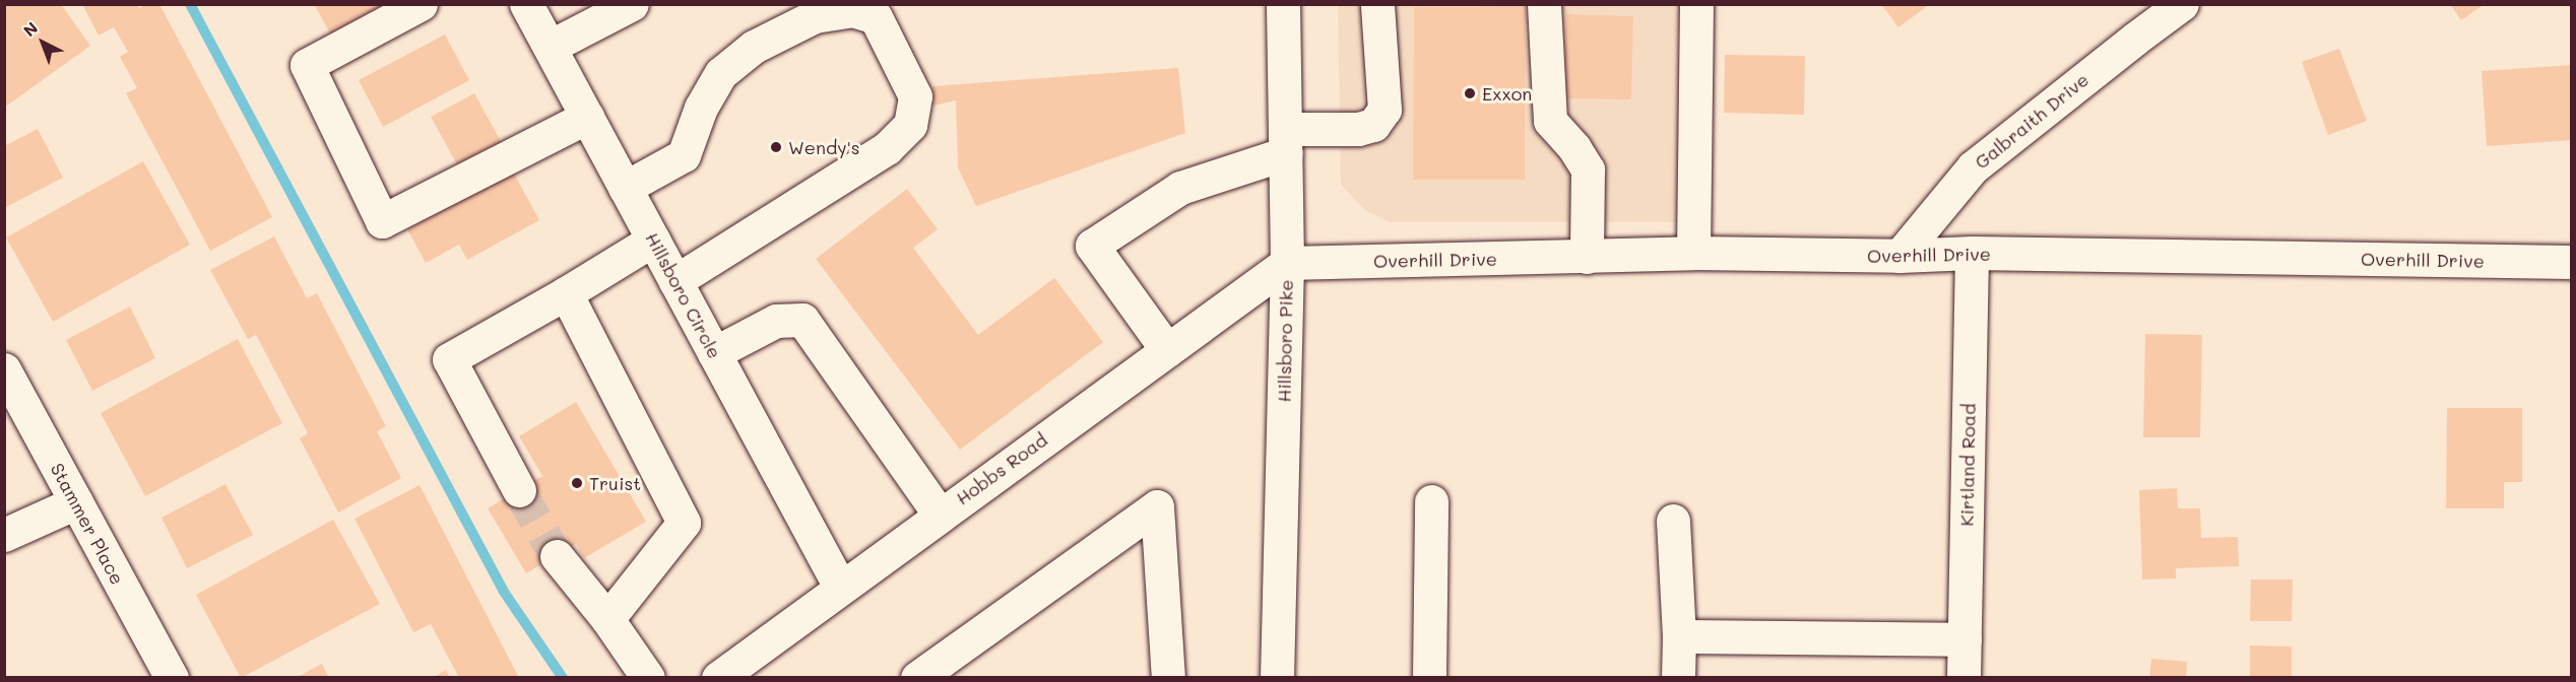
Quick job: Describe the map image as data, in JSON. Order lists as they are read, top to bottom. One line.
{"streets":{"street":["Galbraith Drive","Overhill Drive","Hillsboro Circle","Hillsboro Pike","Kirtland Road","Hobbs Road","Stammer Place"]},"crossings":[["Galbraith Drive","Overhill Drive"],["Overhill Drive","Hillsboro Pike"],["Overhill Drive","Kirtland Road"],["Overhill Drive","Hobbs Road"],["Hillsboro Circle","Hobbs Road"],["Hillsboro Pike","Hobbs Road"]],"places":["Exxon","Wendy's","Truist"],"north":"top left"}
